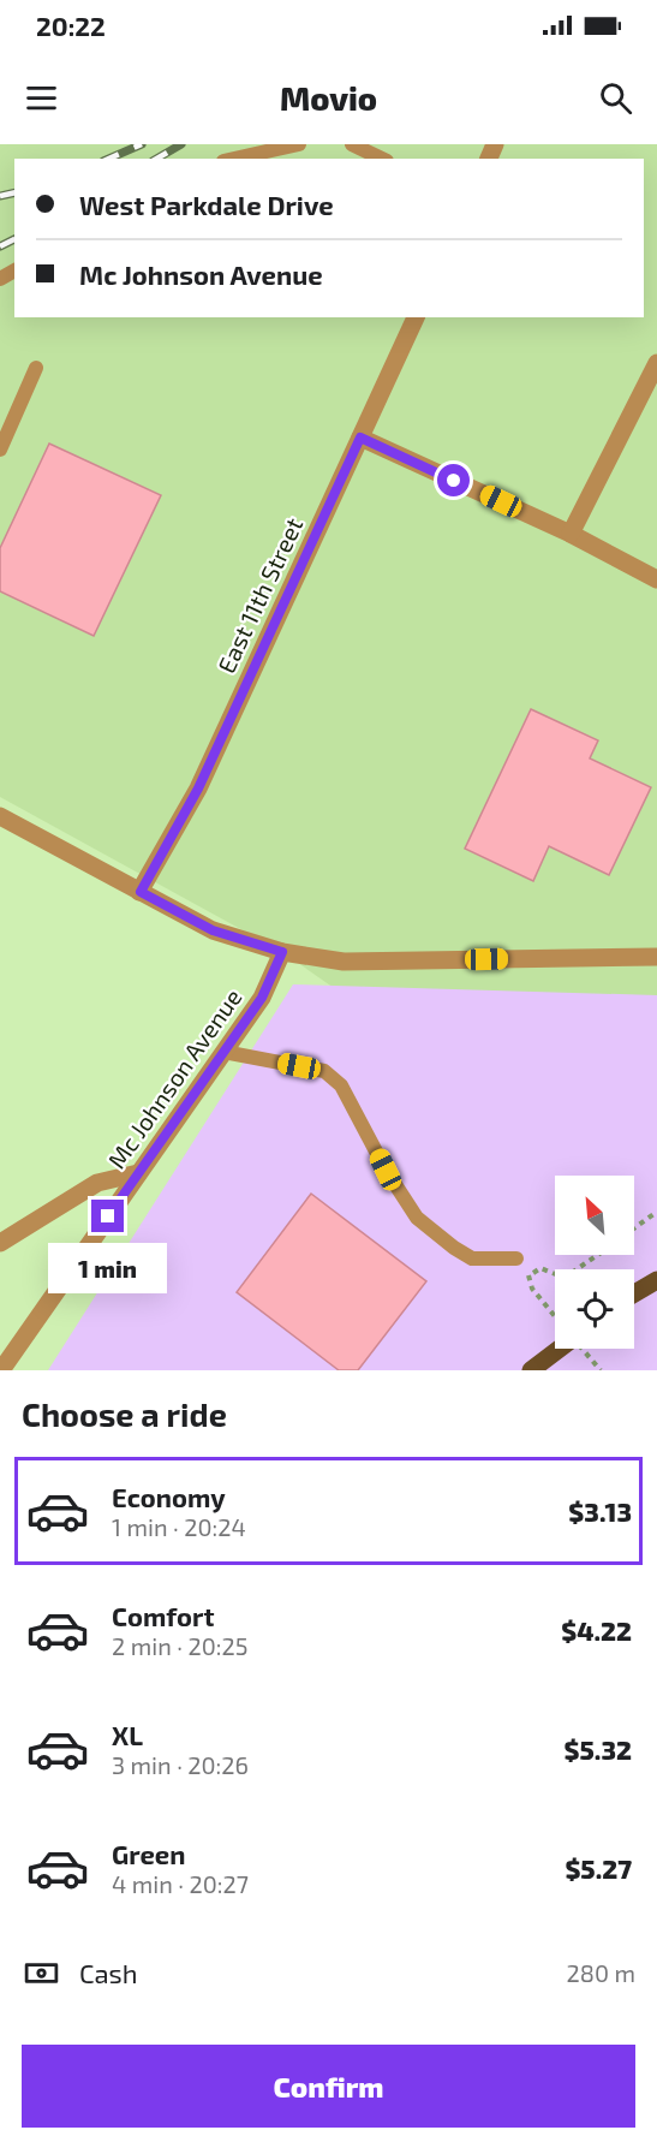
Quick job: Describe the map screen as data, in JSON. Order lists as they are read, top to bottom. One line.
{"streets":{"street":["East 11th Street","Mc Johnson Avenue"]},"north":"top left","page":{"status":"20:22","header":"Movio","banner":["West Parkdale Drive","Mc Johnson Avenue"],"bubble":"1 min","heading":"Choose a ride","list":[{"name":"Economy","note":"1 min · 20:24","value":"$3.13"},{"name":"Comfort","note":"2 min · 20:25","value":"$4.22"},{"name":"XL","note":"3 min · 20:26","value":"$5.32"},{"name":"Green","note":"4 min · 20:27","value":"$5.27"}],"pay":["Cash","280 m"],"buttons":"Confirm"}}
